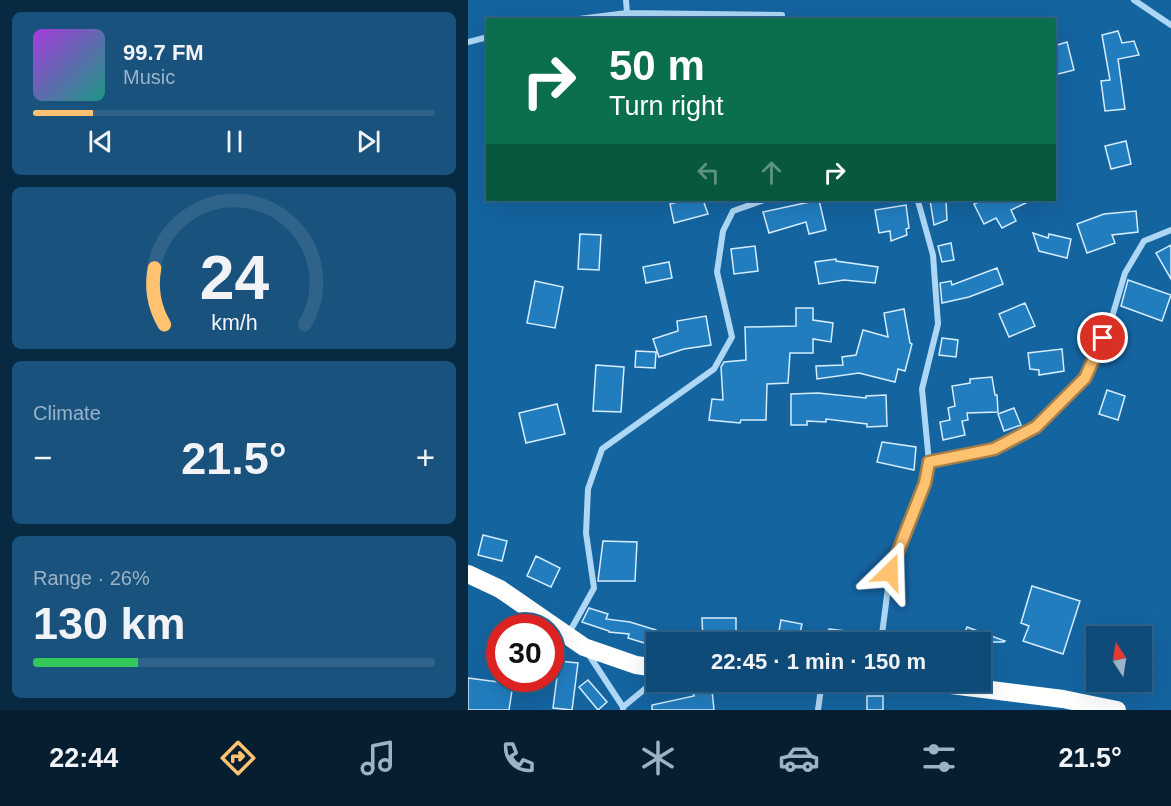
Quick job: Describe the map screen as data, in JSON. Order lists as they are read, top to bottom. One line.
{"north":"top","page":{"turn":["50 m","Turn right"],"song":["99.7 FM","Music"],"tile":["Climate",["Range · 26%","130 km"]],"heat":["−","21.5°","+"],"limit":"30","trip":"22:45 · 1 min · 150 m","tabs":["22:44","21.5°"],"gauge":["24","km/h"]}}
